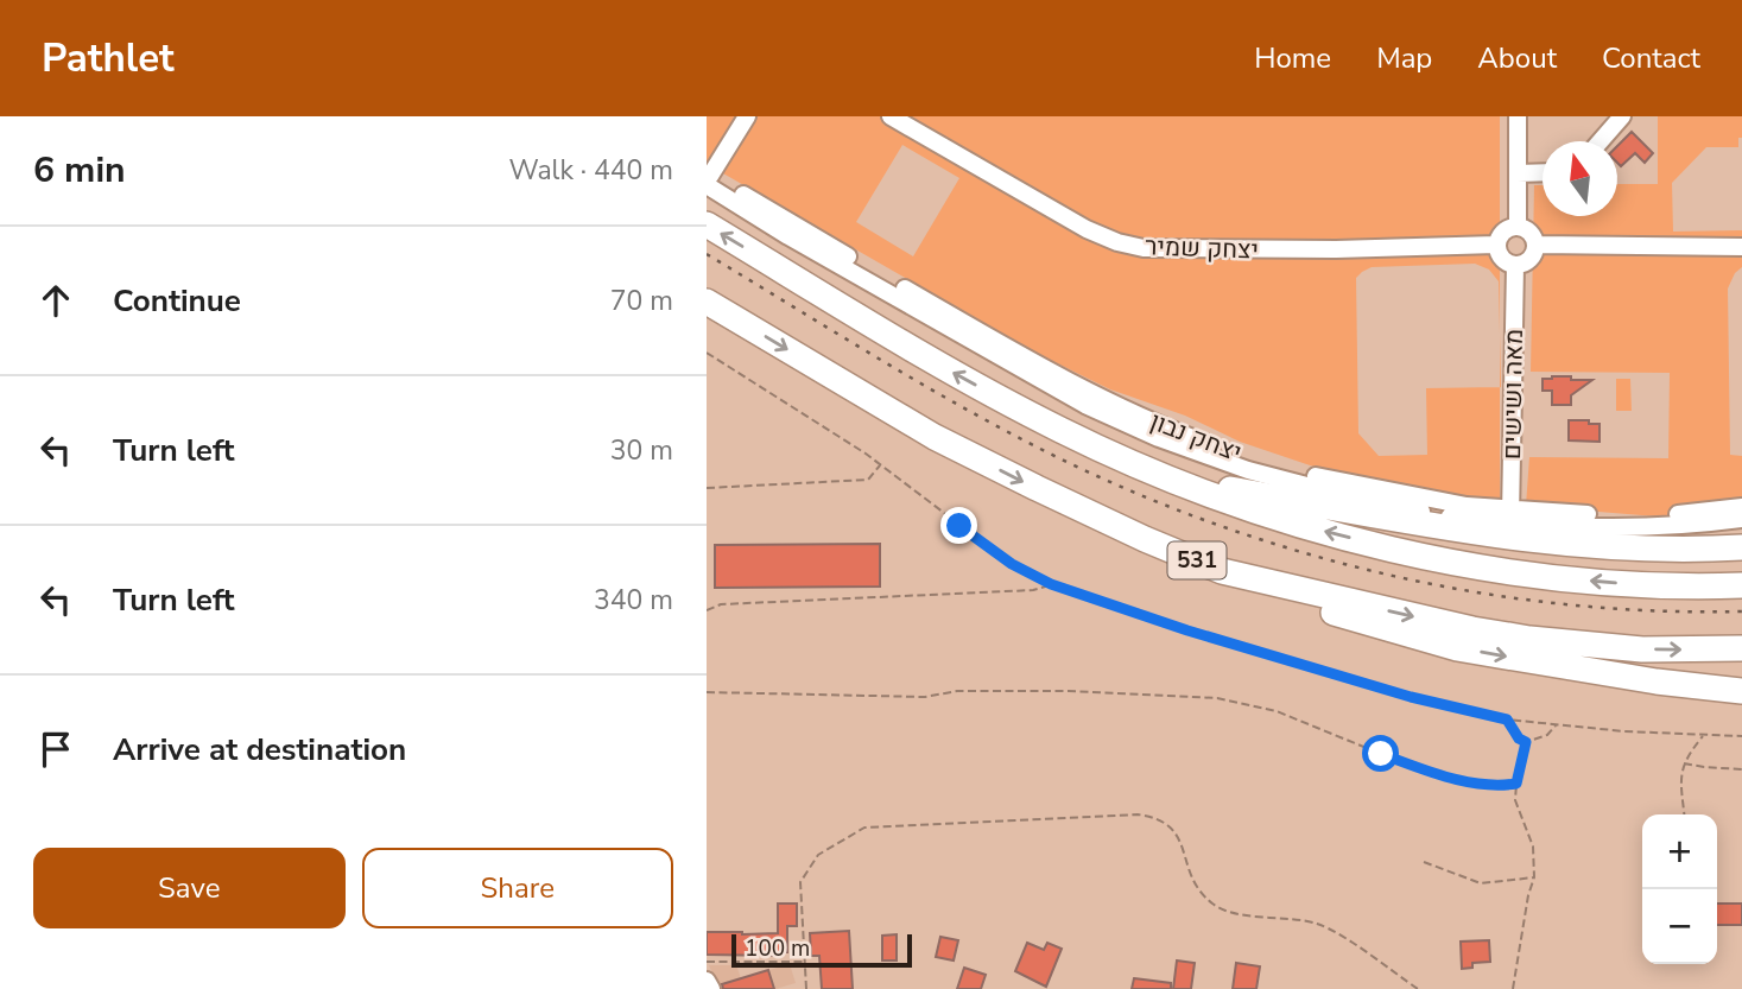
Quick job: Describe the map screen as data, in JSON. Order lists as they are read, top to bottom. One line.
{"streets":{"highway":["531"],"street":["יצחק שמיר","מאה ושישים","יצחק נבון"]},"crossings":[["יצחק שמיר","מאה ושישים"],["מאה ושישים","יצחק נבון"]],"scale_bar":"100 m","north":"top","page":{"header":"Pathlet","nav":["Home","Map","About","Contact"],"heading":["6 min","Walk · 440 m"],"list":[["Continue","70 m"],["Turn left","30 m"],["Turn left","340 m"],"Arrive at destination"],"map_buttons":["+","−"],"buttons":["Save","Share"],"scale":"100 m"}}
